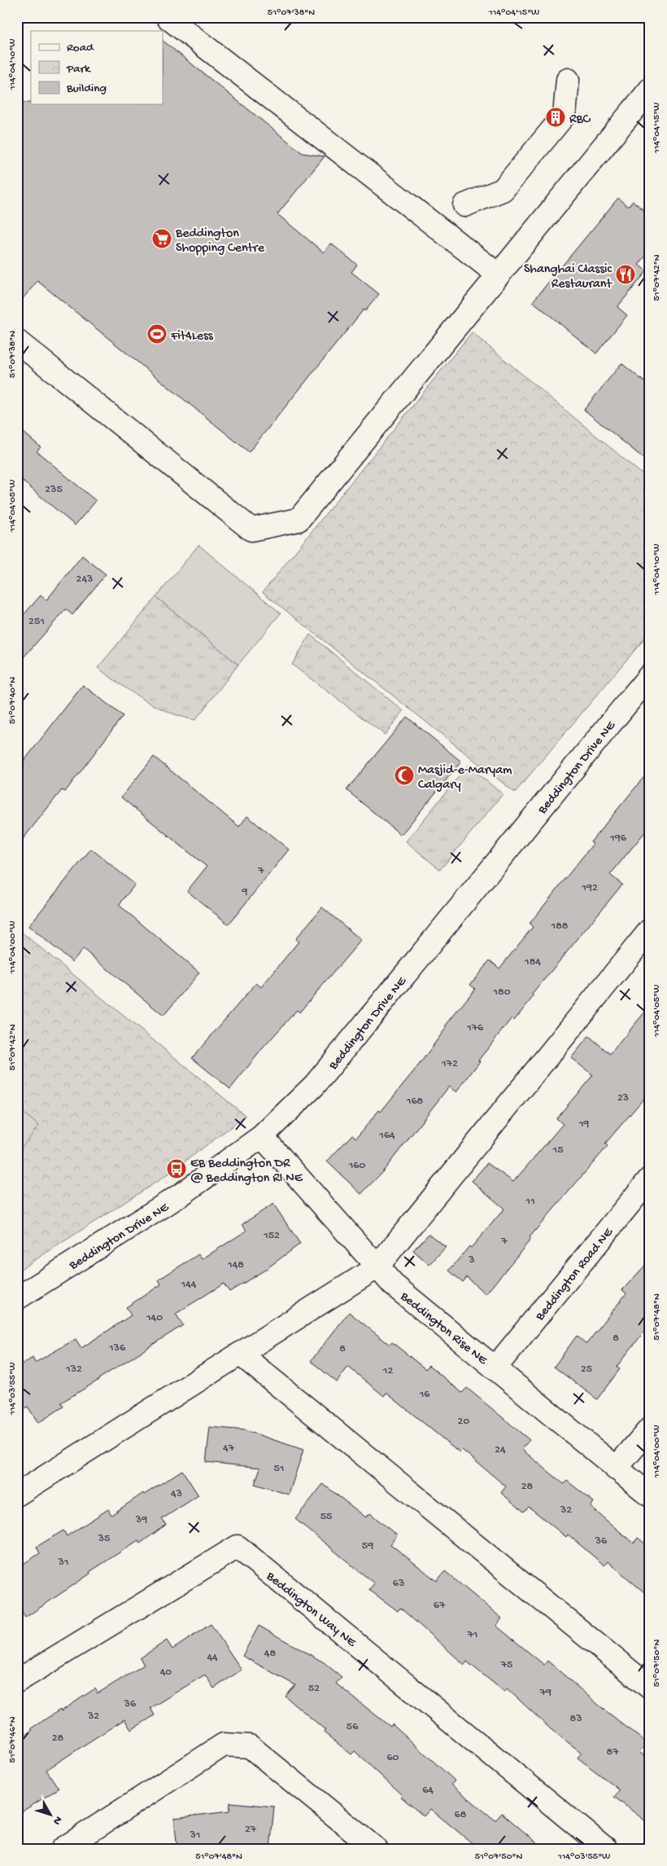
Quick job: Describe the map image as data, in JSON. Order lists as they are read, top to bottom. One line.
{"streets":{"street":["Beddington Drive NE","Beddington Road NE","Beddington Rise NE","Beddington Way NE"]},"crossings":[["Beddington Drive NE","Beddington Rise NE"],["Beddington Road NE","Beddington Rise NE"]],"places":{"building":["RBC"],"supermarket":["Beddington Shopping Centre"],"restaurant":["Shanghai Classic Restaurant"],"sports":["Fit4Less"],"mosque":["Masjid-e-Maryam Calgary"],"bus stop":["EB Beddington DR @ Beddington RI NE"]},"house_numbers":["235","243","251","196","7","192","9","188","184","180","176","172","23","168","19","164","15","160","11","152","7","3","148","144","140","8","136","8","132","25","12","16","20","47","24","51","28","43","32","55","39","35","36","59","31","63","67","71","48","44","75","40","52","79","36","32","83","56","28","87","60","64","68","27","31"],"legend":["Road","Park","Building"],"north":"bottom right","coordinates":["51°07'38\"N","114°04'15\"W","114°04'10\"W","51°07'42\"N","114°04'05\"W","51°07'40\"N","114°04'00\"W","51°07'48\"N","114°03'55\"W","51°07'50\"N","51°07'46\"N"]}
